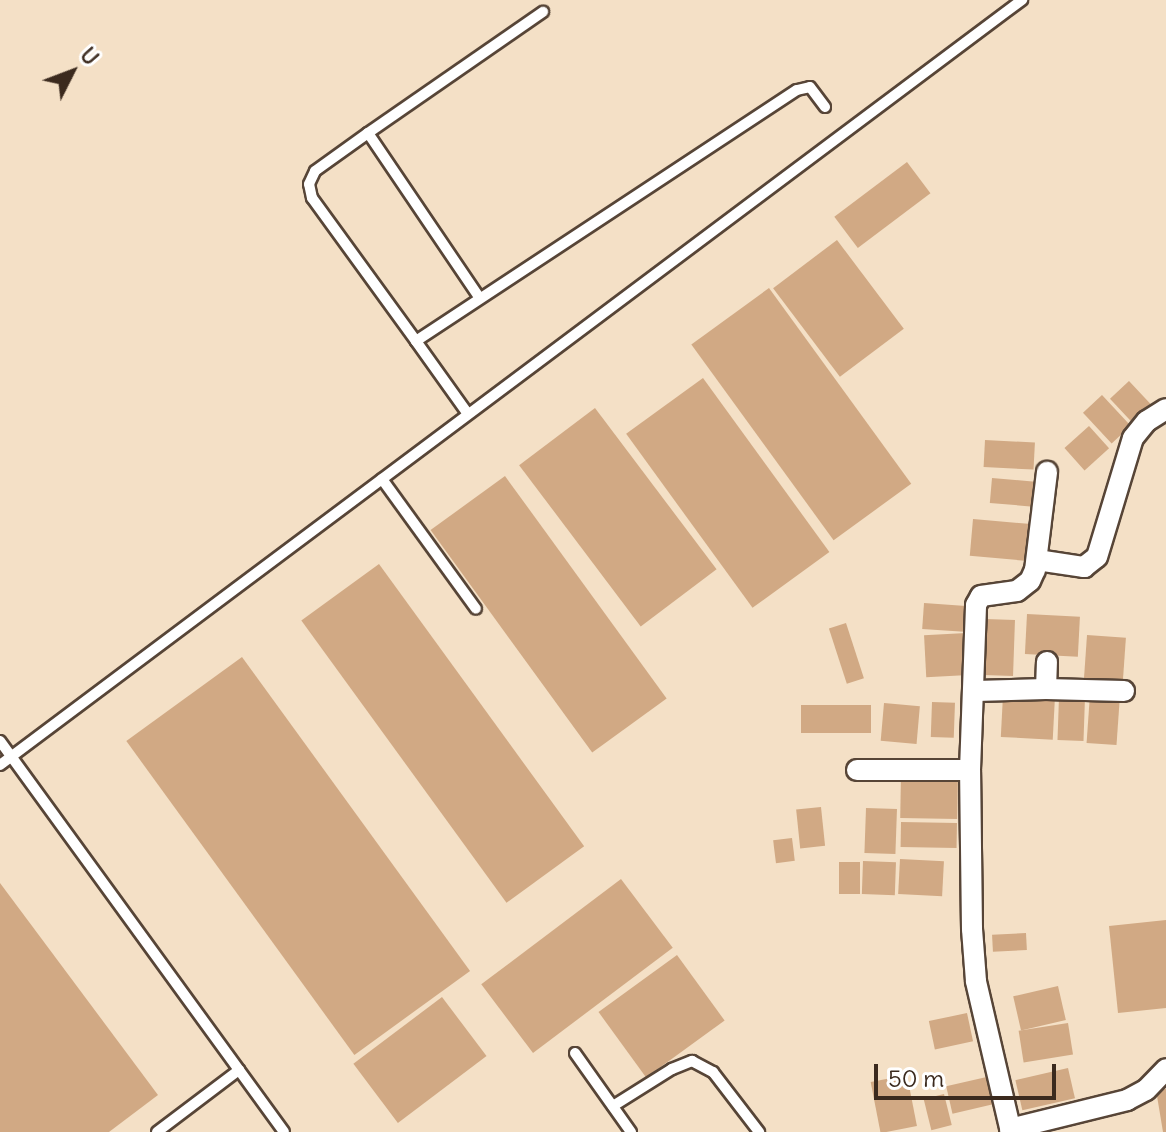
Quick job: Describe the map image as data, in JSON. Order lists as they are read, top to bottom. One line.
{"scale_bar":"50 m","north":"top right"}
